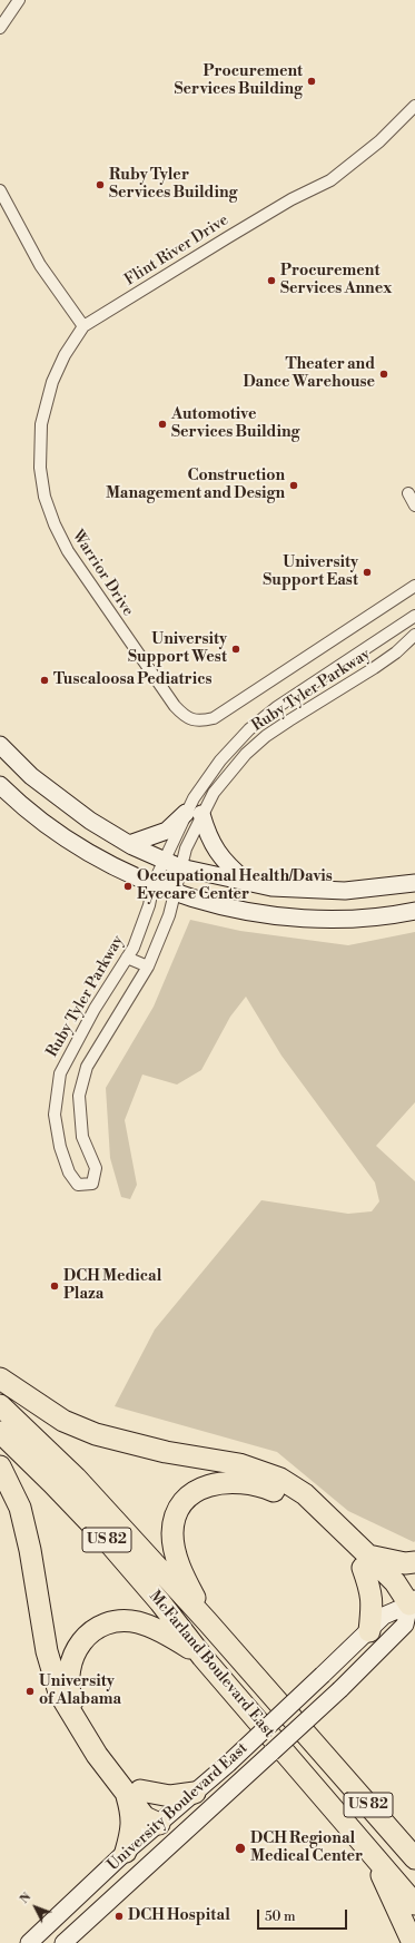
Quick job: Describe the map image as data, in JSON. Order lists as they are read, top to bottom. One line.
{"streets":{"highway":["US 82","McFarland Boulevard East"],"street":["Flint River Drive","Warrior Drive","Ruby Tyler Parkway","University Boulevard East"]},"crossings":[["Flint River Drive","Warrior Drive"]],"places":["Procurement Services Building","Ruby Tyler Services Building","Procurement Services Annex","Theater and Dance Warehouse","Automotive Services Building","Construction Management and Design","University Support East","University Support West","Tuscaloosa Pediatrics","Occupational Health/Davis Eyecare Center","DCH Medical Plaza","University of Alabama","DCH Regional Medical Center","DCH Hospital"],"scale_bar":"50 m","north":"top left"}
